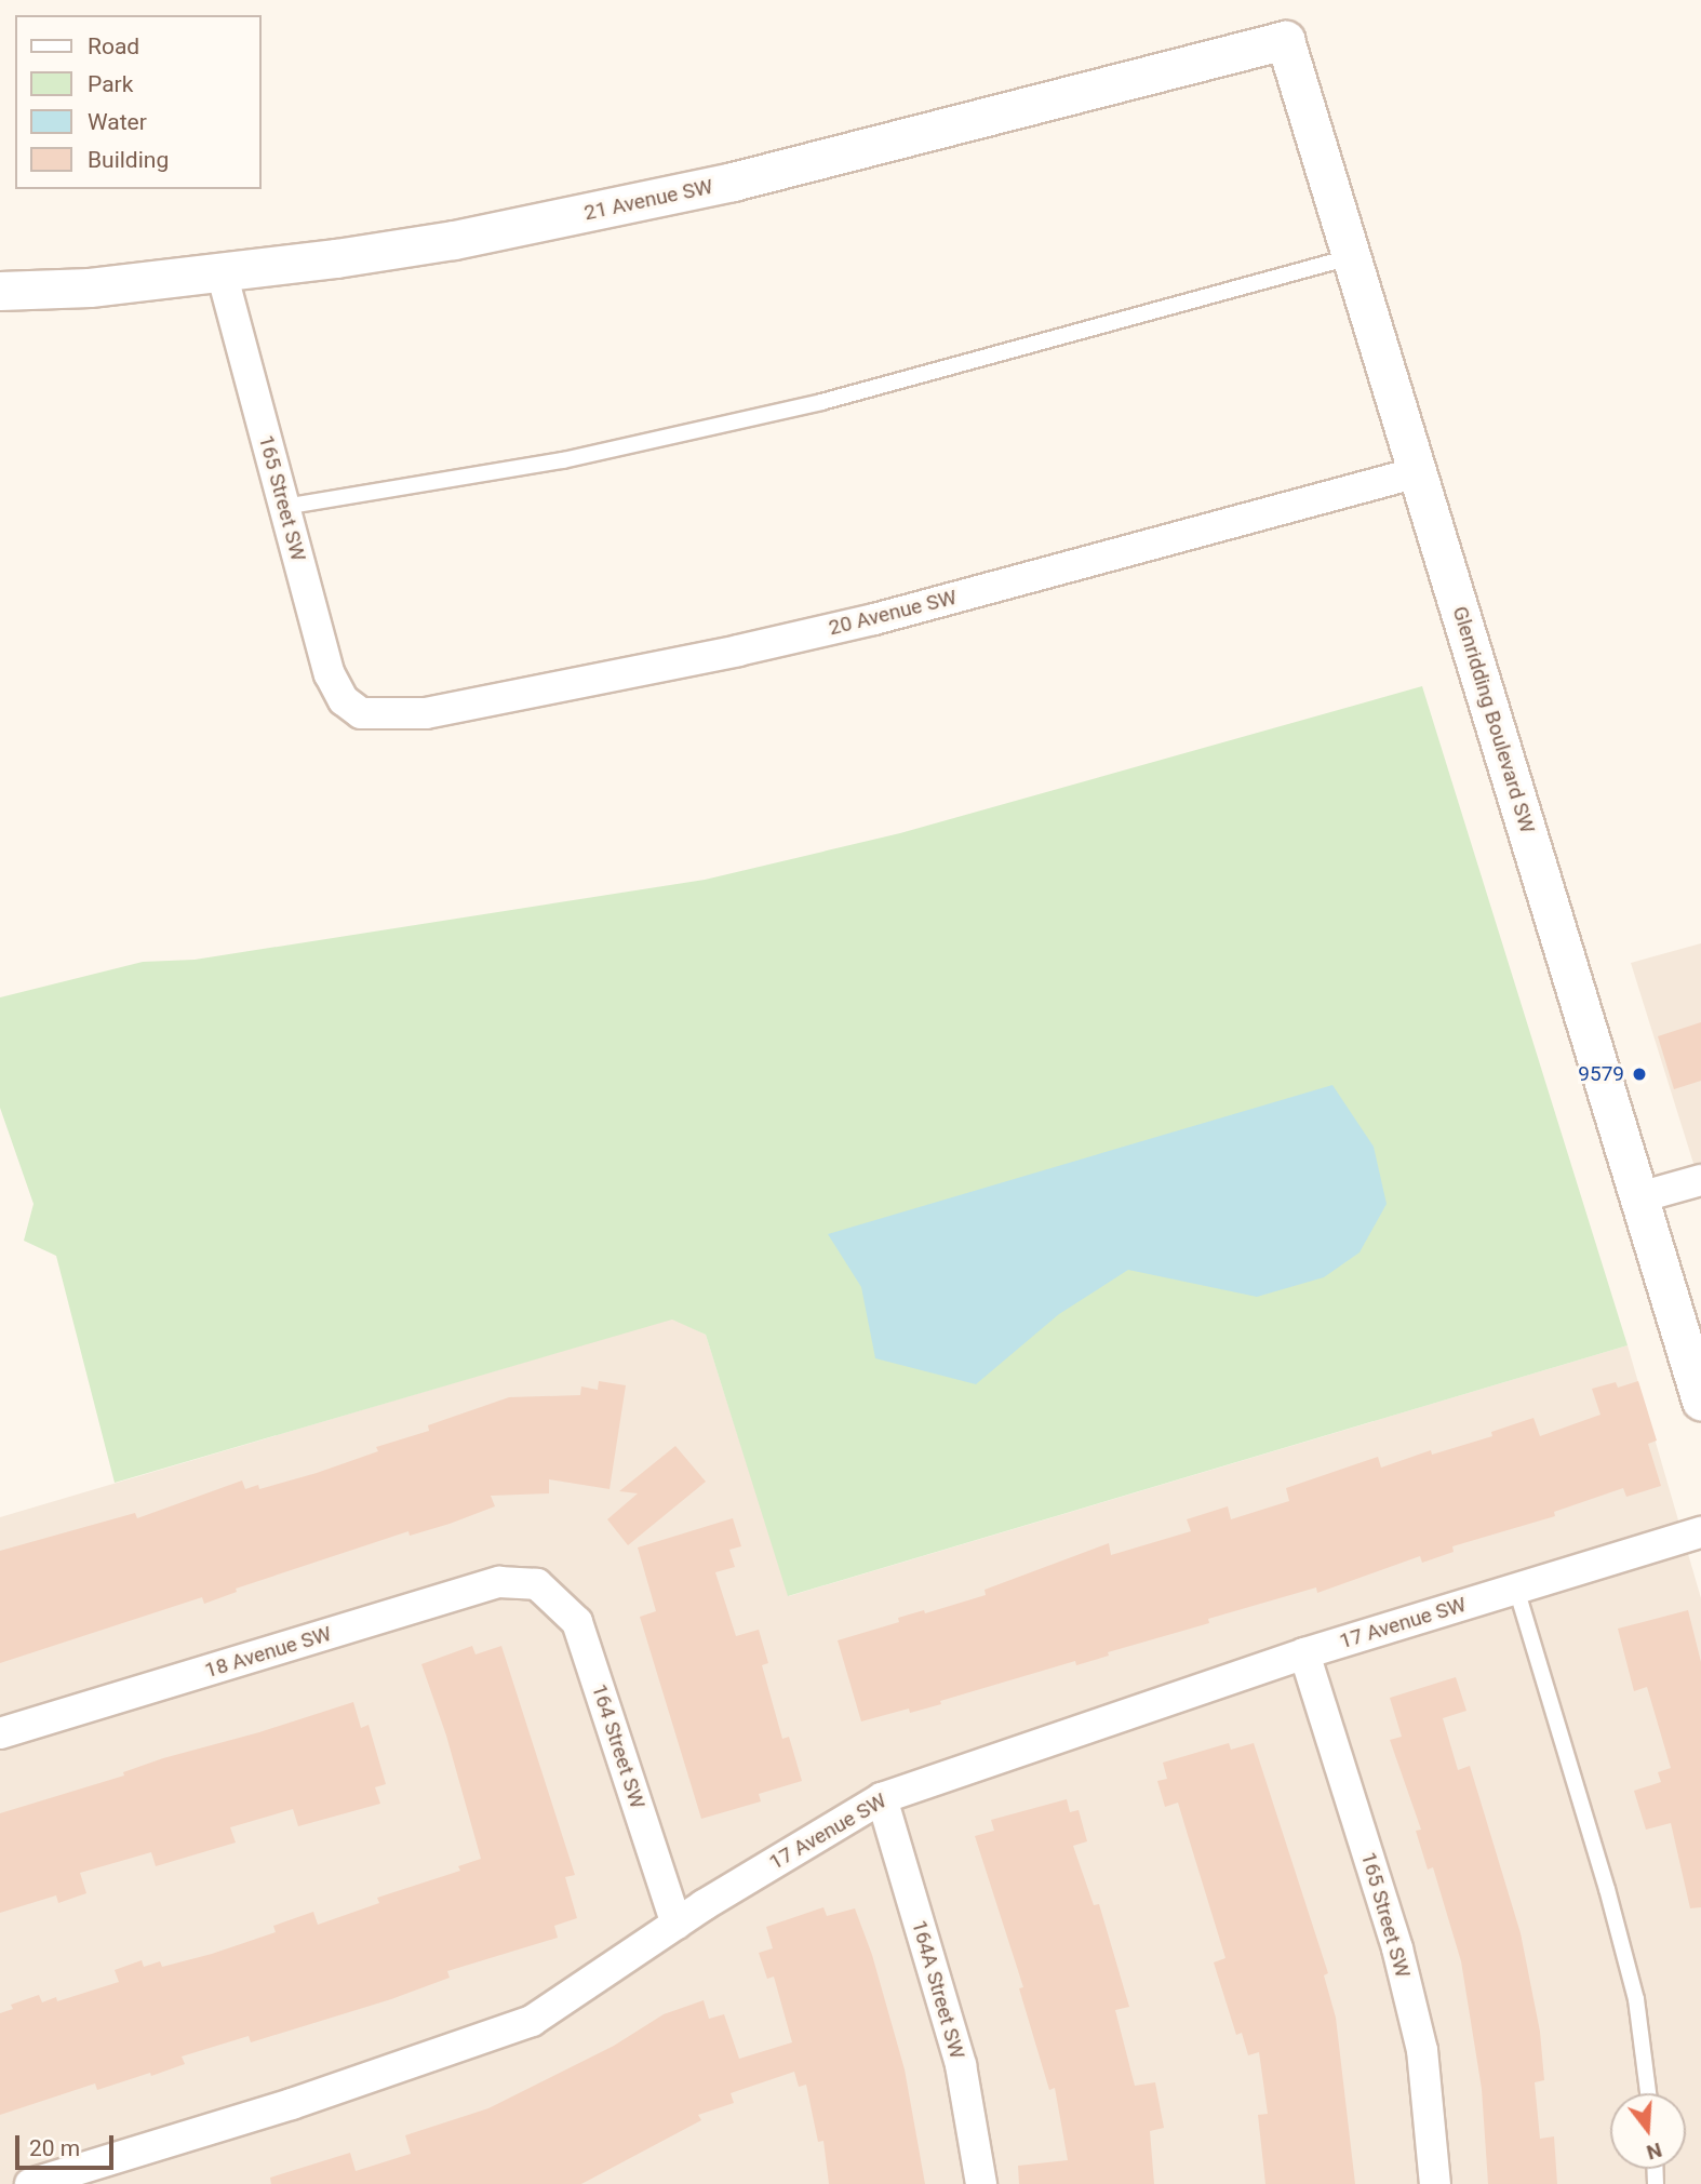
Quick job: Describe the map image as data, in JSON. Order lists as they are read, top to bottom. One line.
{"streets":{"street":["21 Avenue SW","165 Street SW","20 Avenue SW","Glenridding Boulevard SW","17 Avenue SW","18 Avenue SW","164 Street SW","164A Street SW"]},"crossings":[["21 Avenue SW","165 Street SW"],["21 Avenue SW","Glenridding Boulevard SW"],["165 Street SW","20 Avenue SW"],["165 Street SW","17 Avenue SW"],["20 Avenue SW","Glenridding Boulevard SW"],["17 Avenue SW","164 Street SW"],["17 Avenue SW","164A Street SW"],["18 Avenue SW","164 Street SW"]],"places":["9579"],"legend":["Road","Park","Water","Building"],"scale_bar":"20 m","north":"bottom"}
